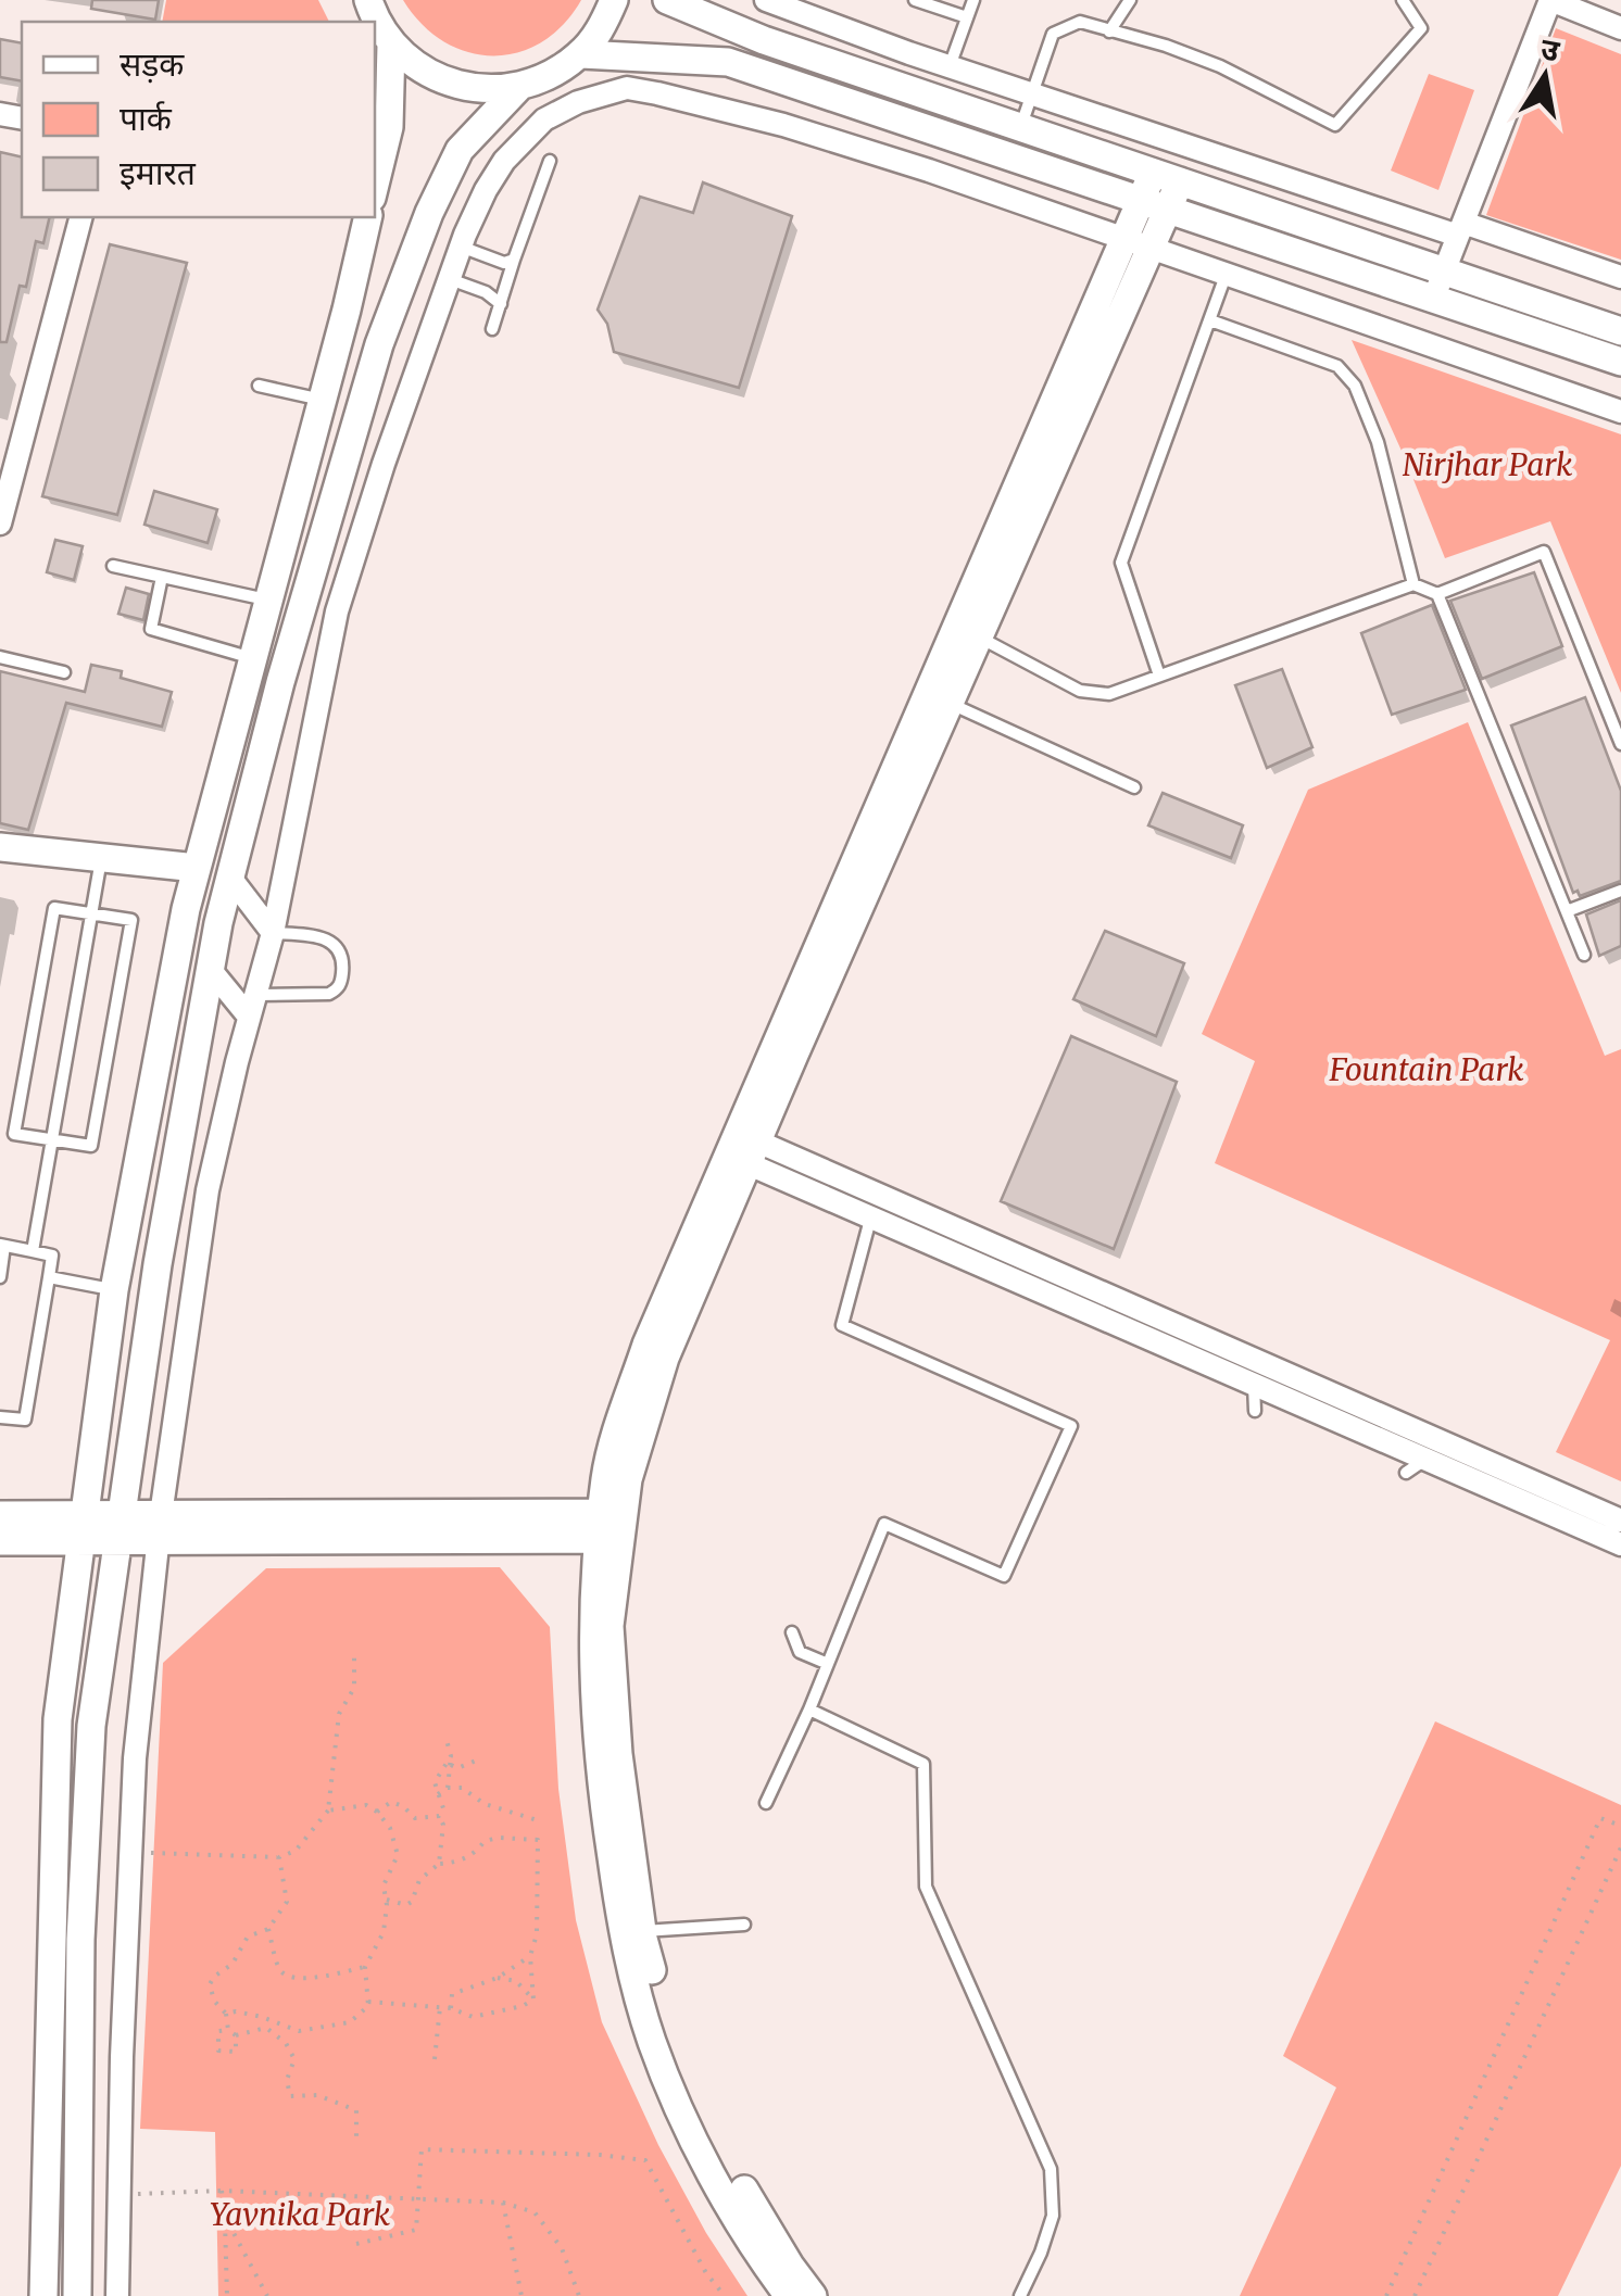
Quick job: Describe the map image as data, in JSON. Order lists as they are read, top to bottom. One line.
{"parks":["Nirjhar Park","Fountain Park","Yavnika Park"],"legend":["सड़क","पार्क","इमारत"],"north":"top"}
